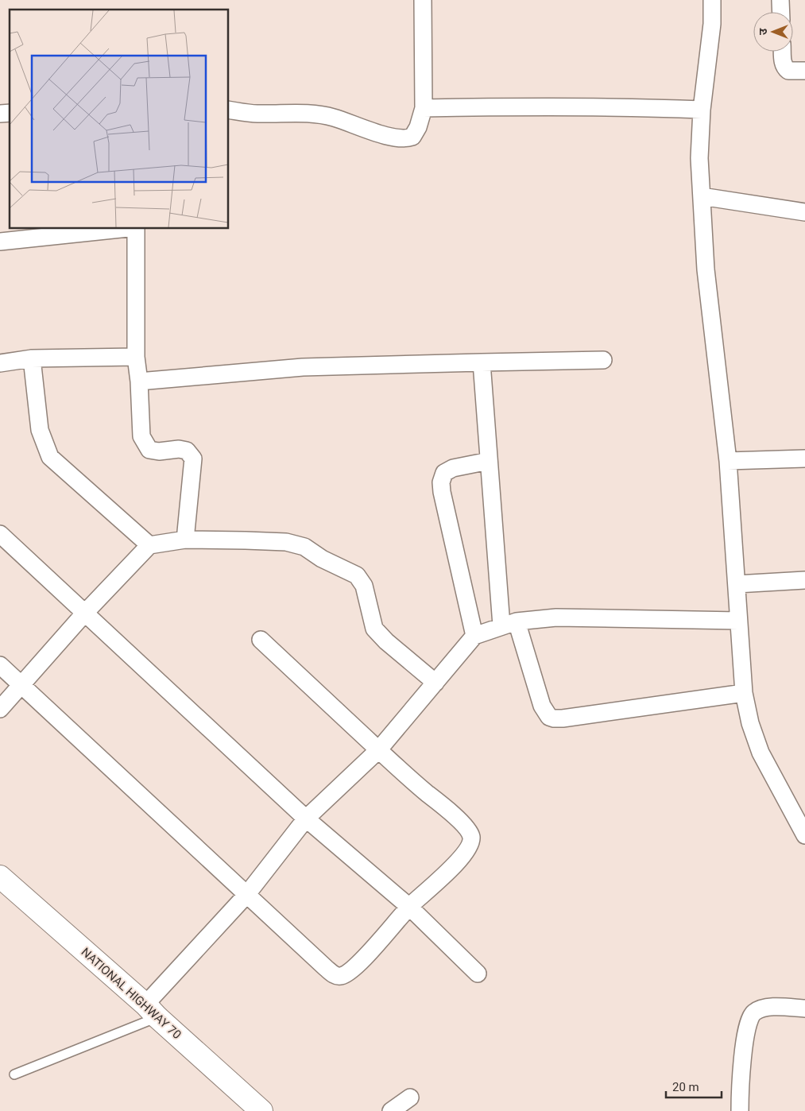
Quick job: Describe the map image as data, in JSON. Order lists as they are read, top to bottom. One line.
{"streets":{"main road":["NATIONAL HIGHWAY 70"]},"scale_bar":"20 m","north":"left"}
